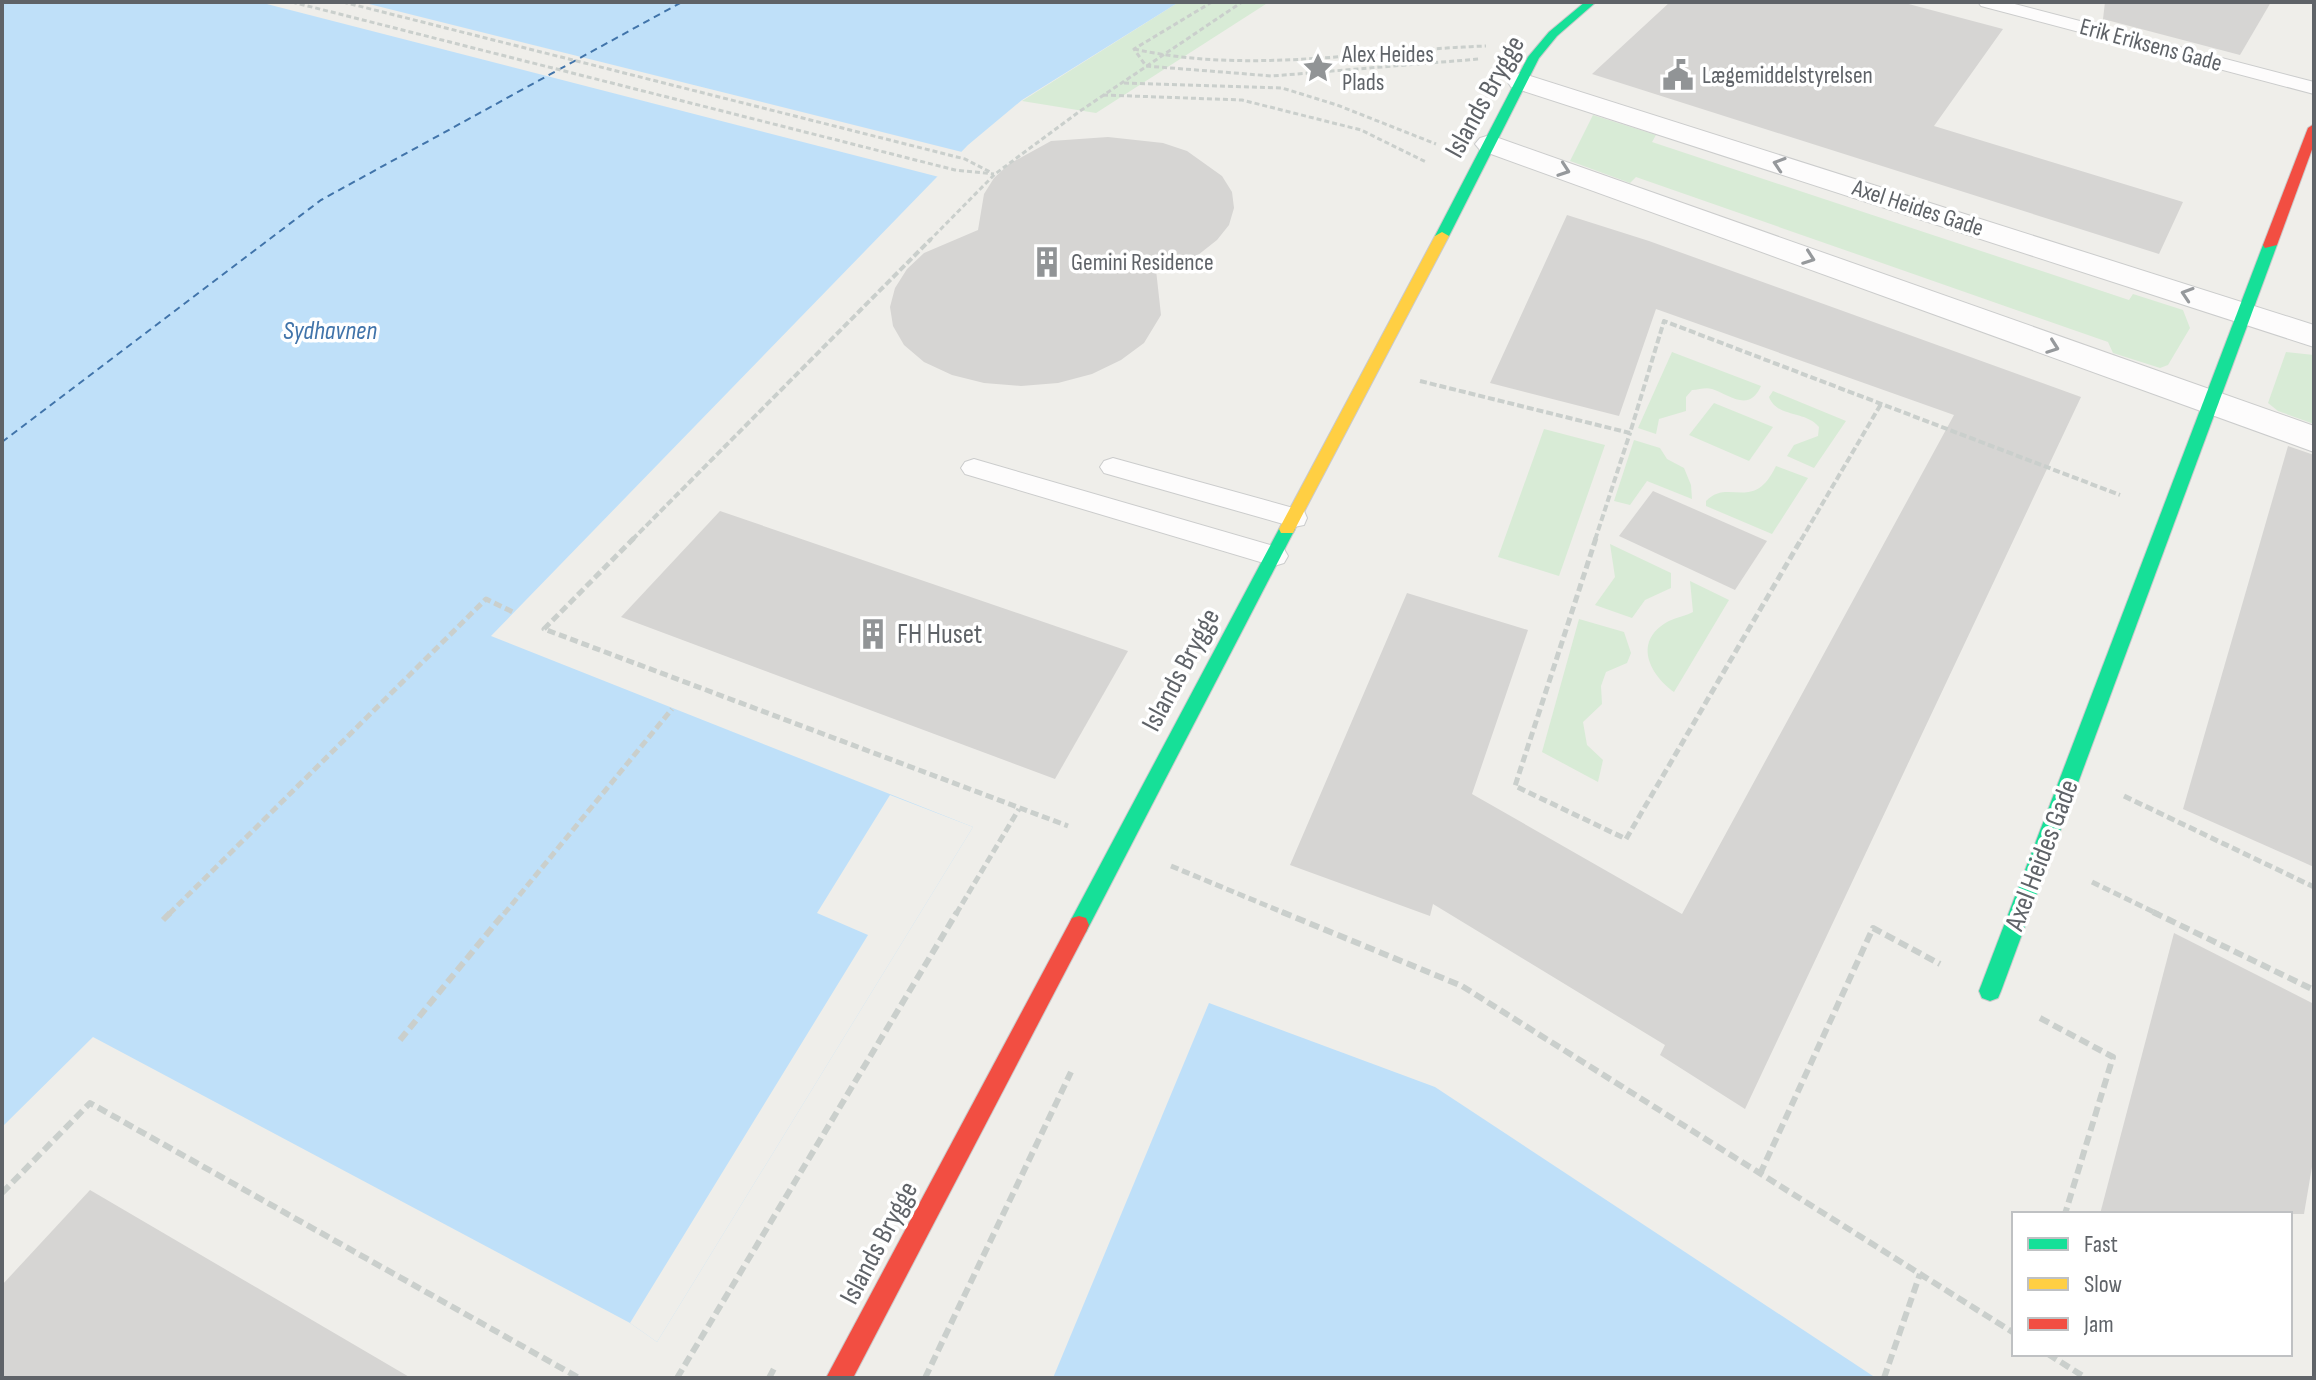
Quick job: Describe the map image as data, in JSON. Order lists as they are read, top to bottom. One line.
{"streets":{"street":["Islands Brygge","Axel Heides Gade"],"lane":["Erik Eriksens Gade"]},"crossings":[["Islands Brygge","Axel Heides Gade"]],"water":["Sydhavnen"],"places":{"place":["Alex Heides Plads"],"public building":["Lægemiddelstyrelsen"],"building":["Gemini Residence","FH Huset"]},"legend":["Fast","Slow","Jam"]}
